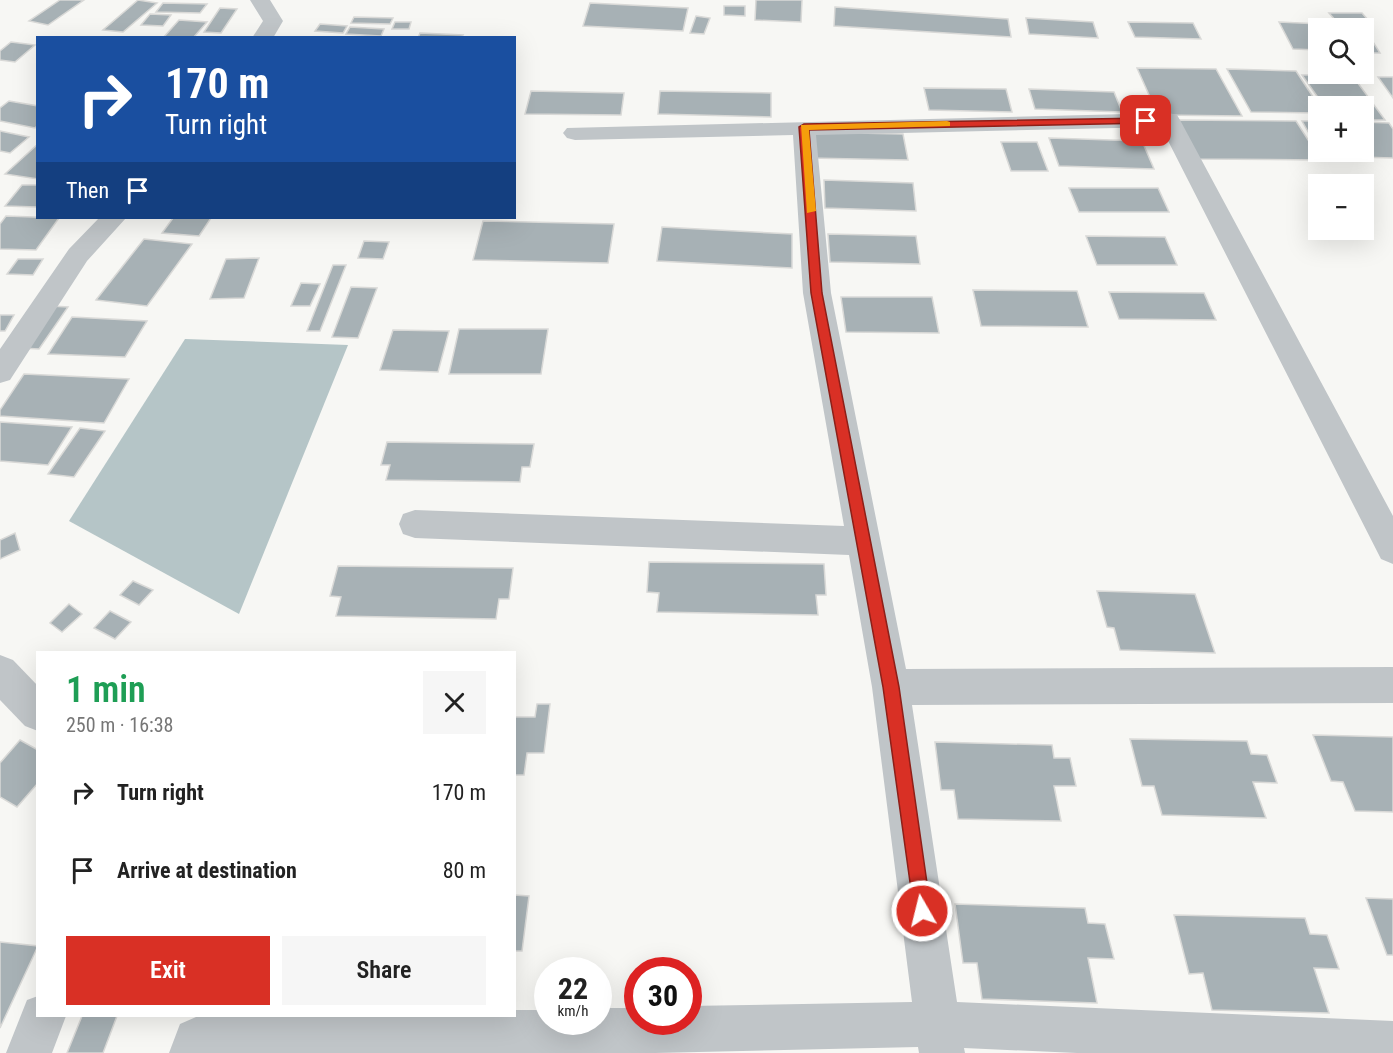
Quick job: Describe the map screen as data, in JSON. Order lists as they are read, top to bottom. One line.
{"page":{"map_buttons":["+","−"],"turn":["170 m","Turn right"],"then":"Then","heading":["1 min","250 m · 16:38"],"list":[{"name":"Turn right","value":"170 m"},{"name":"Arrive at destination","value":"80 m"}],"buttons":["Exit","Share"],"speed":"22 km/h","limit":"30"}}
